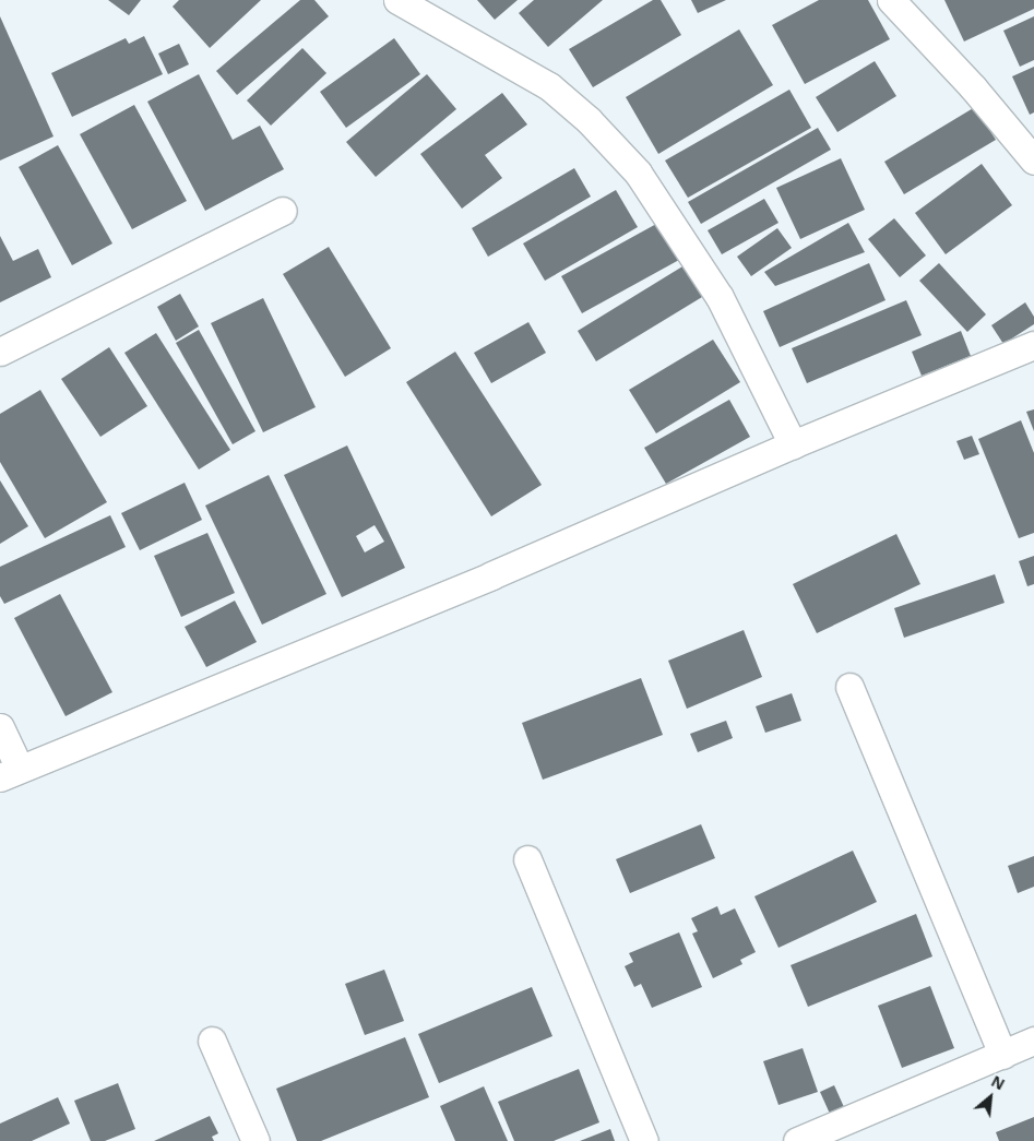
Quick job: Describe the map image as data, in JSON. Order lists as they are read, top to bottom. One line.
{"north":"top right"}
